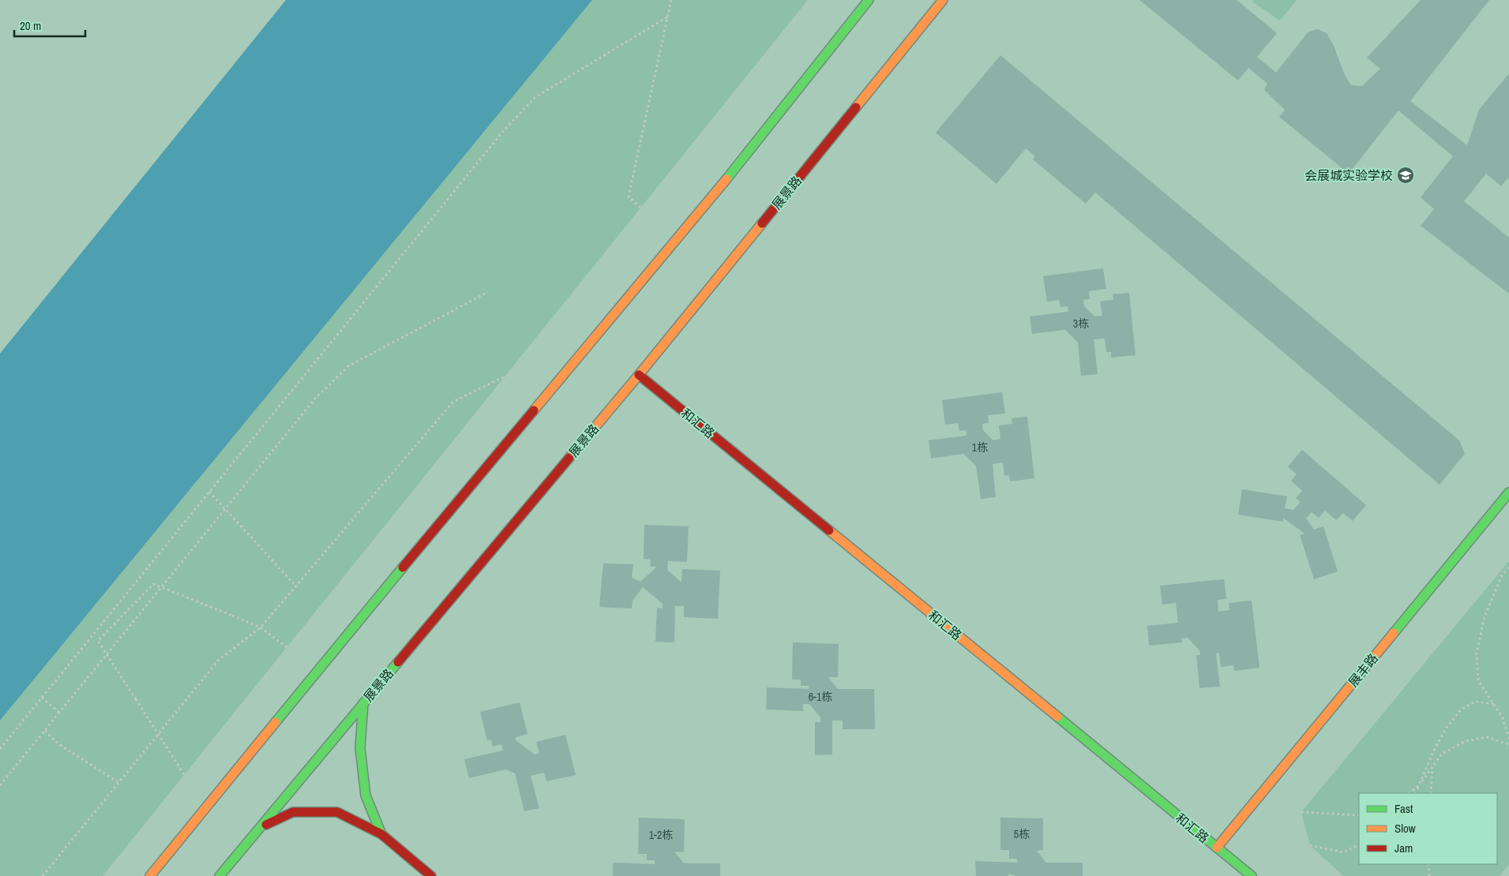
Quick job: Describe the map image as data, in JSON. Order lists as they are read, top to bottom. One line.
{"streets":{"main road":["展景路","和汇路","展丰路"]},"crossings":[["展景路","和汇路"],["和汇路","展丰路"]],"places":{"school or university":["会展城实验学校"]},"house_numbers":["3栋","1栋","6-1栋","5栋","1-2栋"],"legend":["Fast","Slow","Jam"],"scale_bar":"20 m"}
